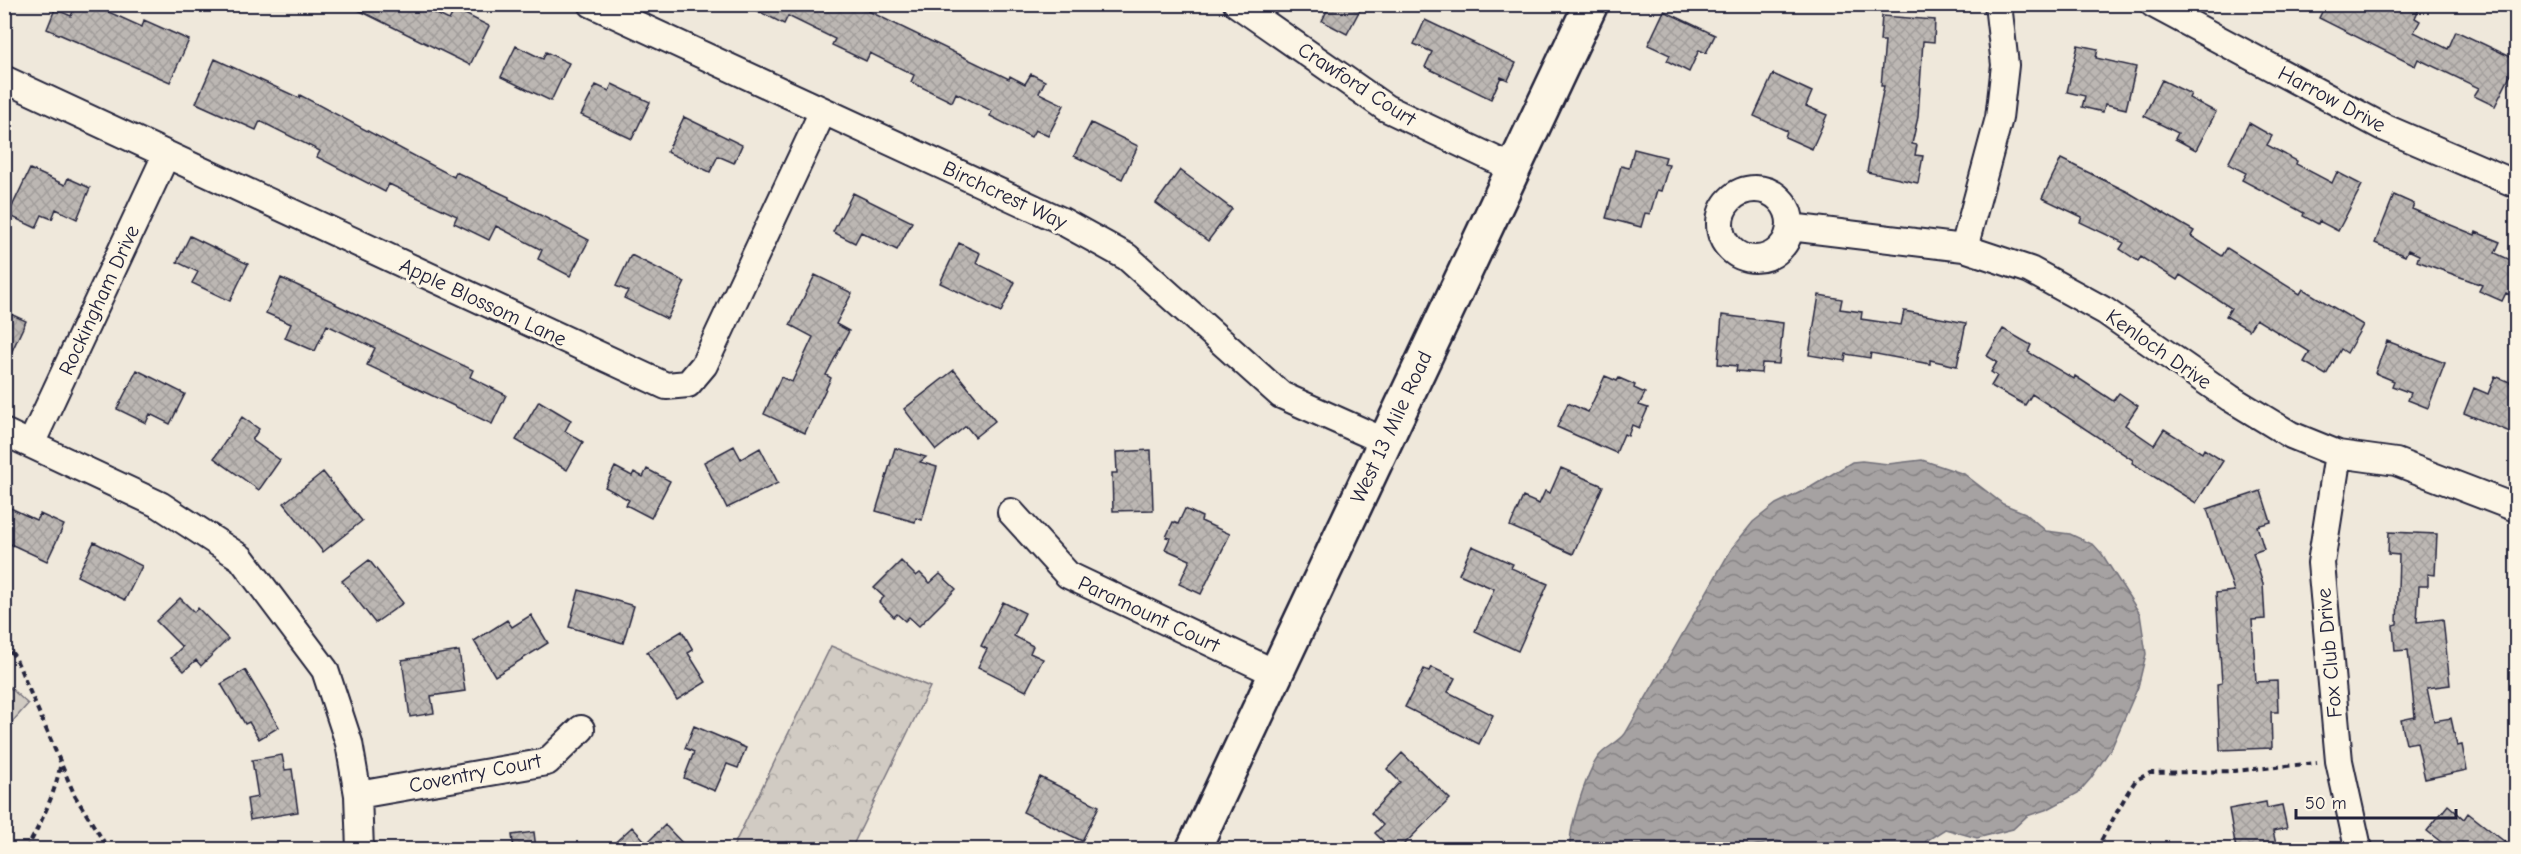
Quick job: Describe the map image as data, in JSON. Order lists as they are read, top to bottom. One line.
{"streets":{"street":["Crawford Court","Harrow Drive","Birchcrest Way","Rockingham Drive","Apple Blossom Lane","Kenloch Drive","West 13 Mile Road","Paramount Court","Fox Club Drive","Coventry Court"]},"crossings":[["Crawford Court","West 13 Mile Road"],["Birchcrest Way","Apple Blossom Lane"],["Birchcrest Way","West 13 Mile Road"],["Rockingham Drive","Apple Blossom Lane"],["Kenloch Drive","Fox Club Drive"],["West 13 Mile Road","Paramount Court"]],"scale_bar":"50 m"}
